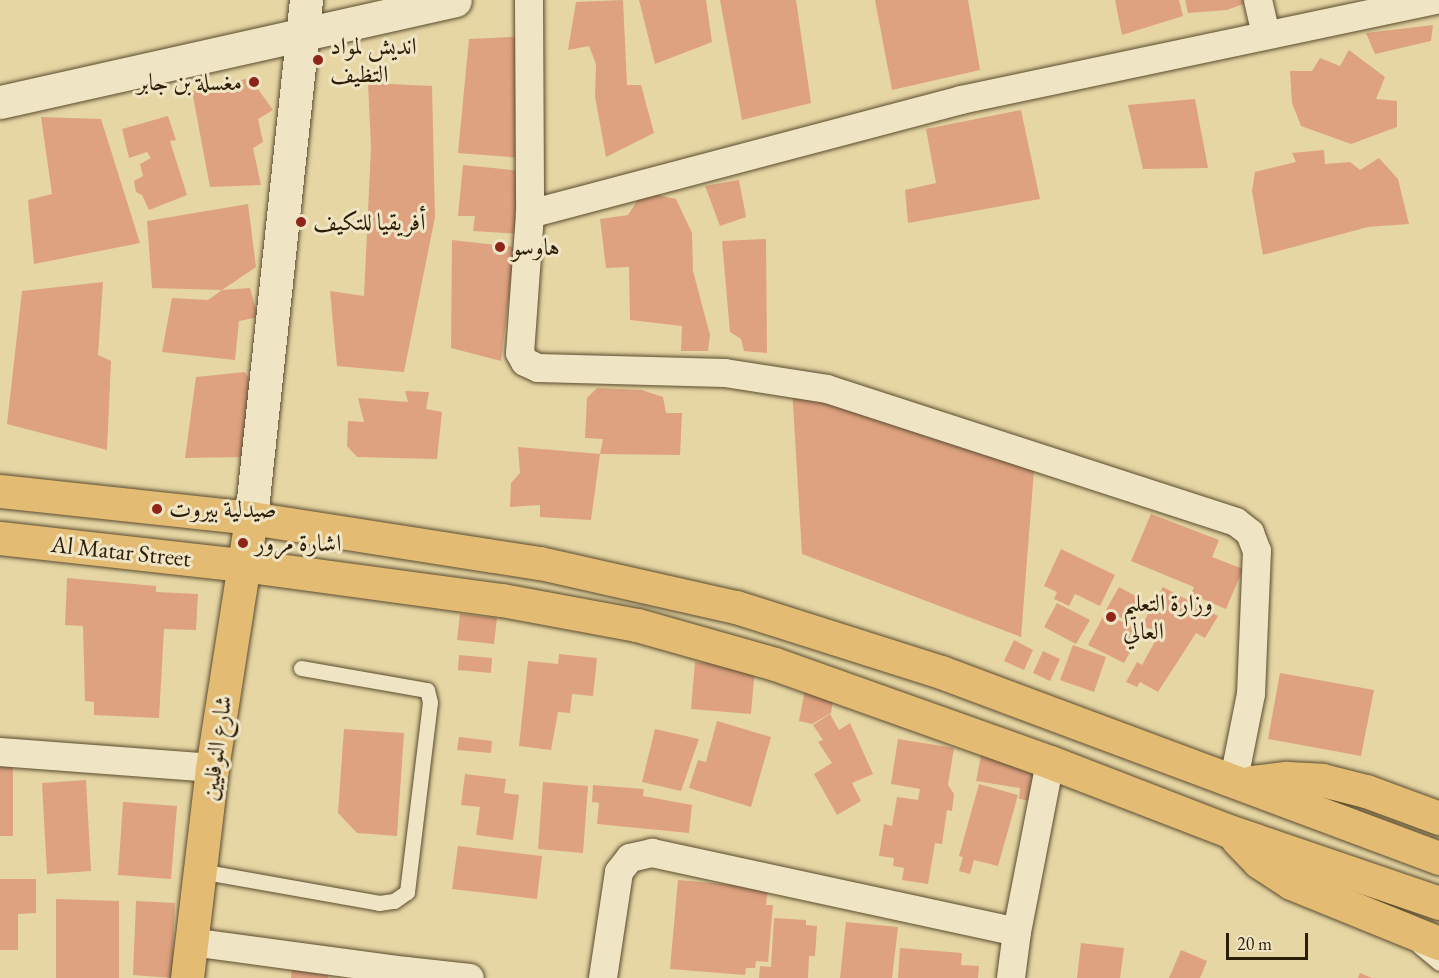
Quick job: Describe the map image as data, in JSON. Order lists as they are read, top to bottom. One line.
{"streets":{"main road":["Al Matar Street","شارع النوفليين"]},"crossings":[["Al Matar Street","شارع النوفليين"]],"places":["انديش لمواد التظيف","مغسلة بن جابر","أفريقيا للتكيف","هاوسو","صيدلية بيروت","اشارة مرور","وزارة التعليم العالي"],"scale_bar":"20 m"}
